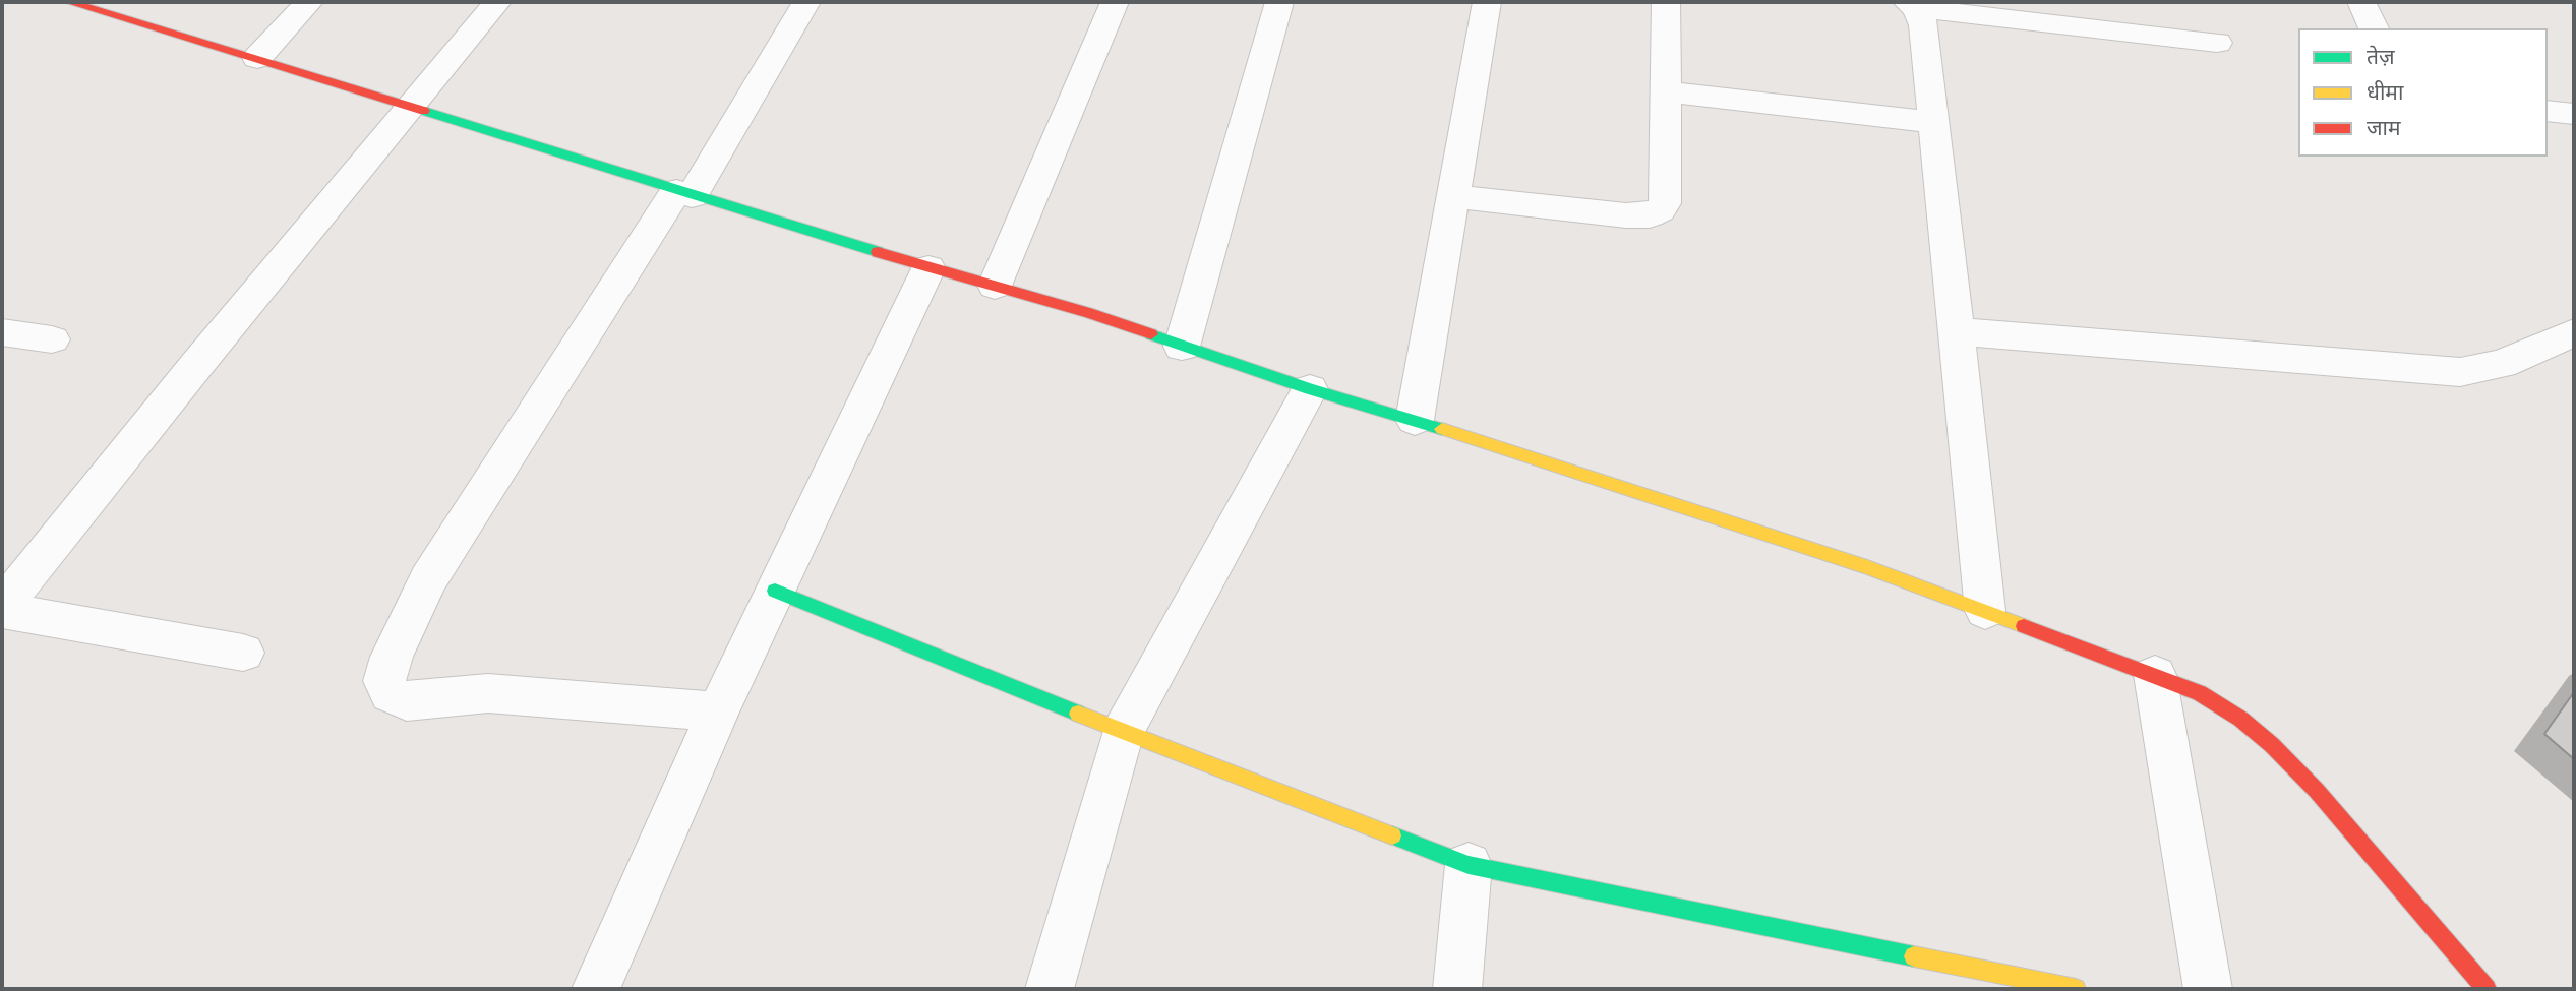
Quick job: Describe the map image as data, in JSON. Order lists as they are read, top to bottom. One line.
{"legend":["तेज़","धीमा","जाम"]}
